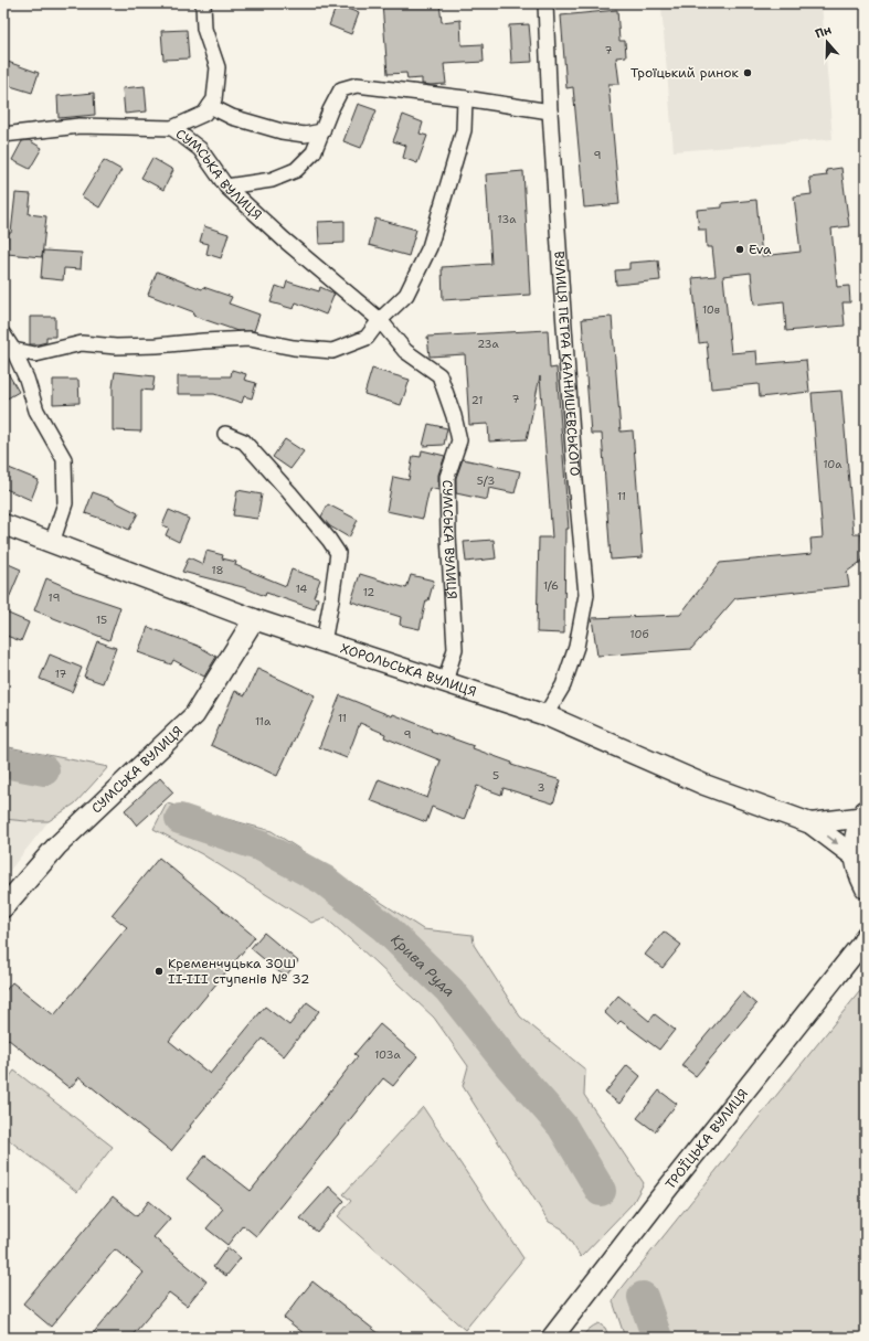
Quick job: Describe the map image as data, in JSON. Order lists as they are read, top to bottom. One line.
{"streets":{"street":["СУМСЬКА ВУЛИЦЯ","ВУЛИЦЯ ПЕТРА КАЛНИШЕВСЬКОГО","ХОРОЛЬСЬКА ВУЛИЦЯ","ТРОЇЦЬКА ВУЛИЦЯ"]},"crossings":[["СУМСЬКА ВУЛИЦЯ","ХОРОЛЬСЬКА ВУЛИЦЯ"],["ВУЛИЦЯ ПЕТРА КАЛНИШЕВСЬКОГО","ХОРОЛЬСЬКА ВУЛИЦЯ"]],"water":["Крива Руда"],"places":["Троїцький ринок","Eva","Кременчуцька ЗОШ ІІ-ІІІ ступенів № 32"],"house_numbers":["7","9","13а","10в","23а","7","21","10а","5/3","11","18","1/6","14","12","19","15","10б","17","11","11а","9","5","3","103а"],"north":"top"}
